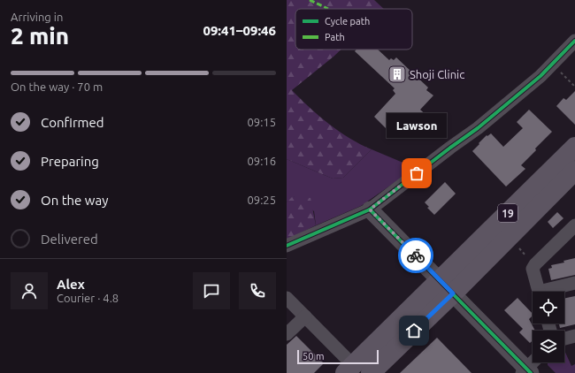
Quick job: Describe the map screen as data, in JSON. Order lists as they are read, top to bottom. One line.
{"streets":{"main road":["19"]},"places":{"building":["Shoji Clinic"],"other":["Lawson"]},"legend":["Cycle path","Path"],"scale_bar":"50 m","page":{"heading":["2 min","Arriving in","09:41–09:46"],"panel":["Alex","Courier · 4.8"],"bar":"On the way · 70 m","list":[["Confirmed","09:15"],["Preparing","09:16"],["On the way","09:25"],"Delivered"],"bubble":"Lawson","scale":"50 m"}}
